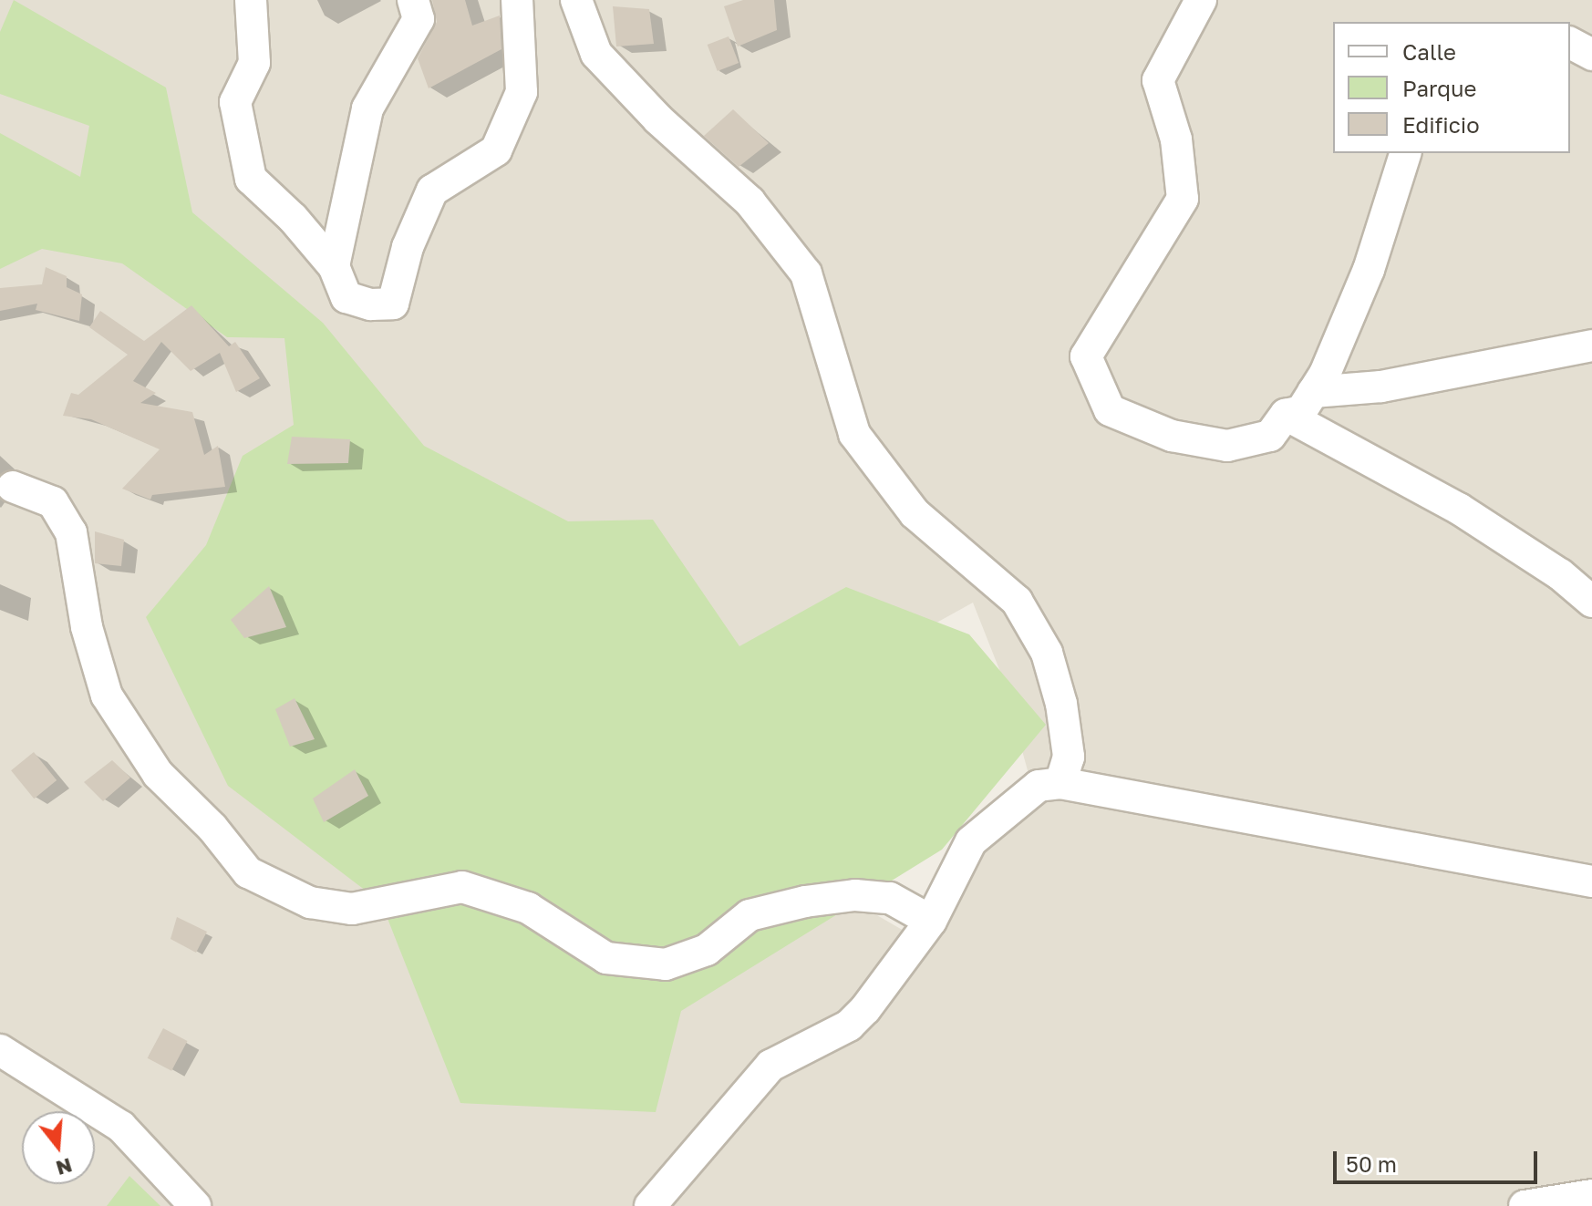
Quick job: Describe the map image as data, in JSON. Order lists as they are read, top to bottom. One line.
{"legend":["Calle","Parque","Edificio"],"scale_bar":"50 m","north":"bottom"}
